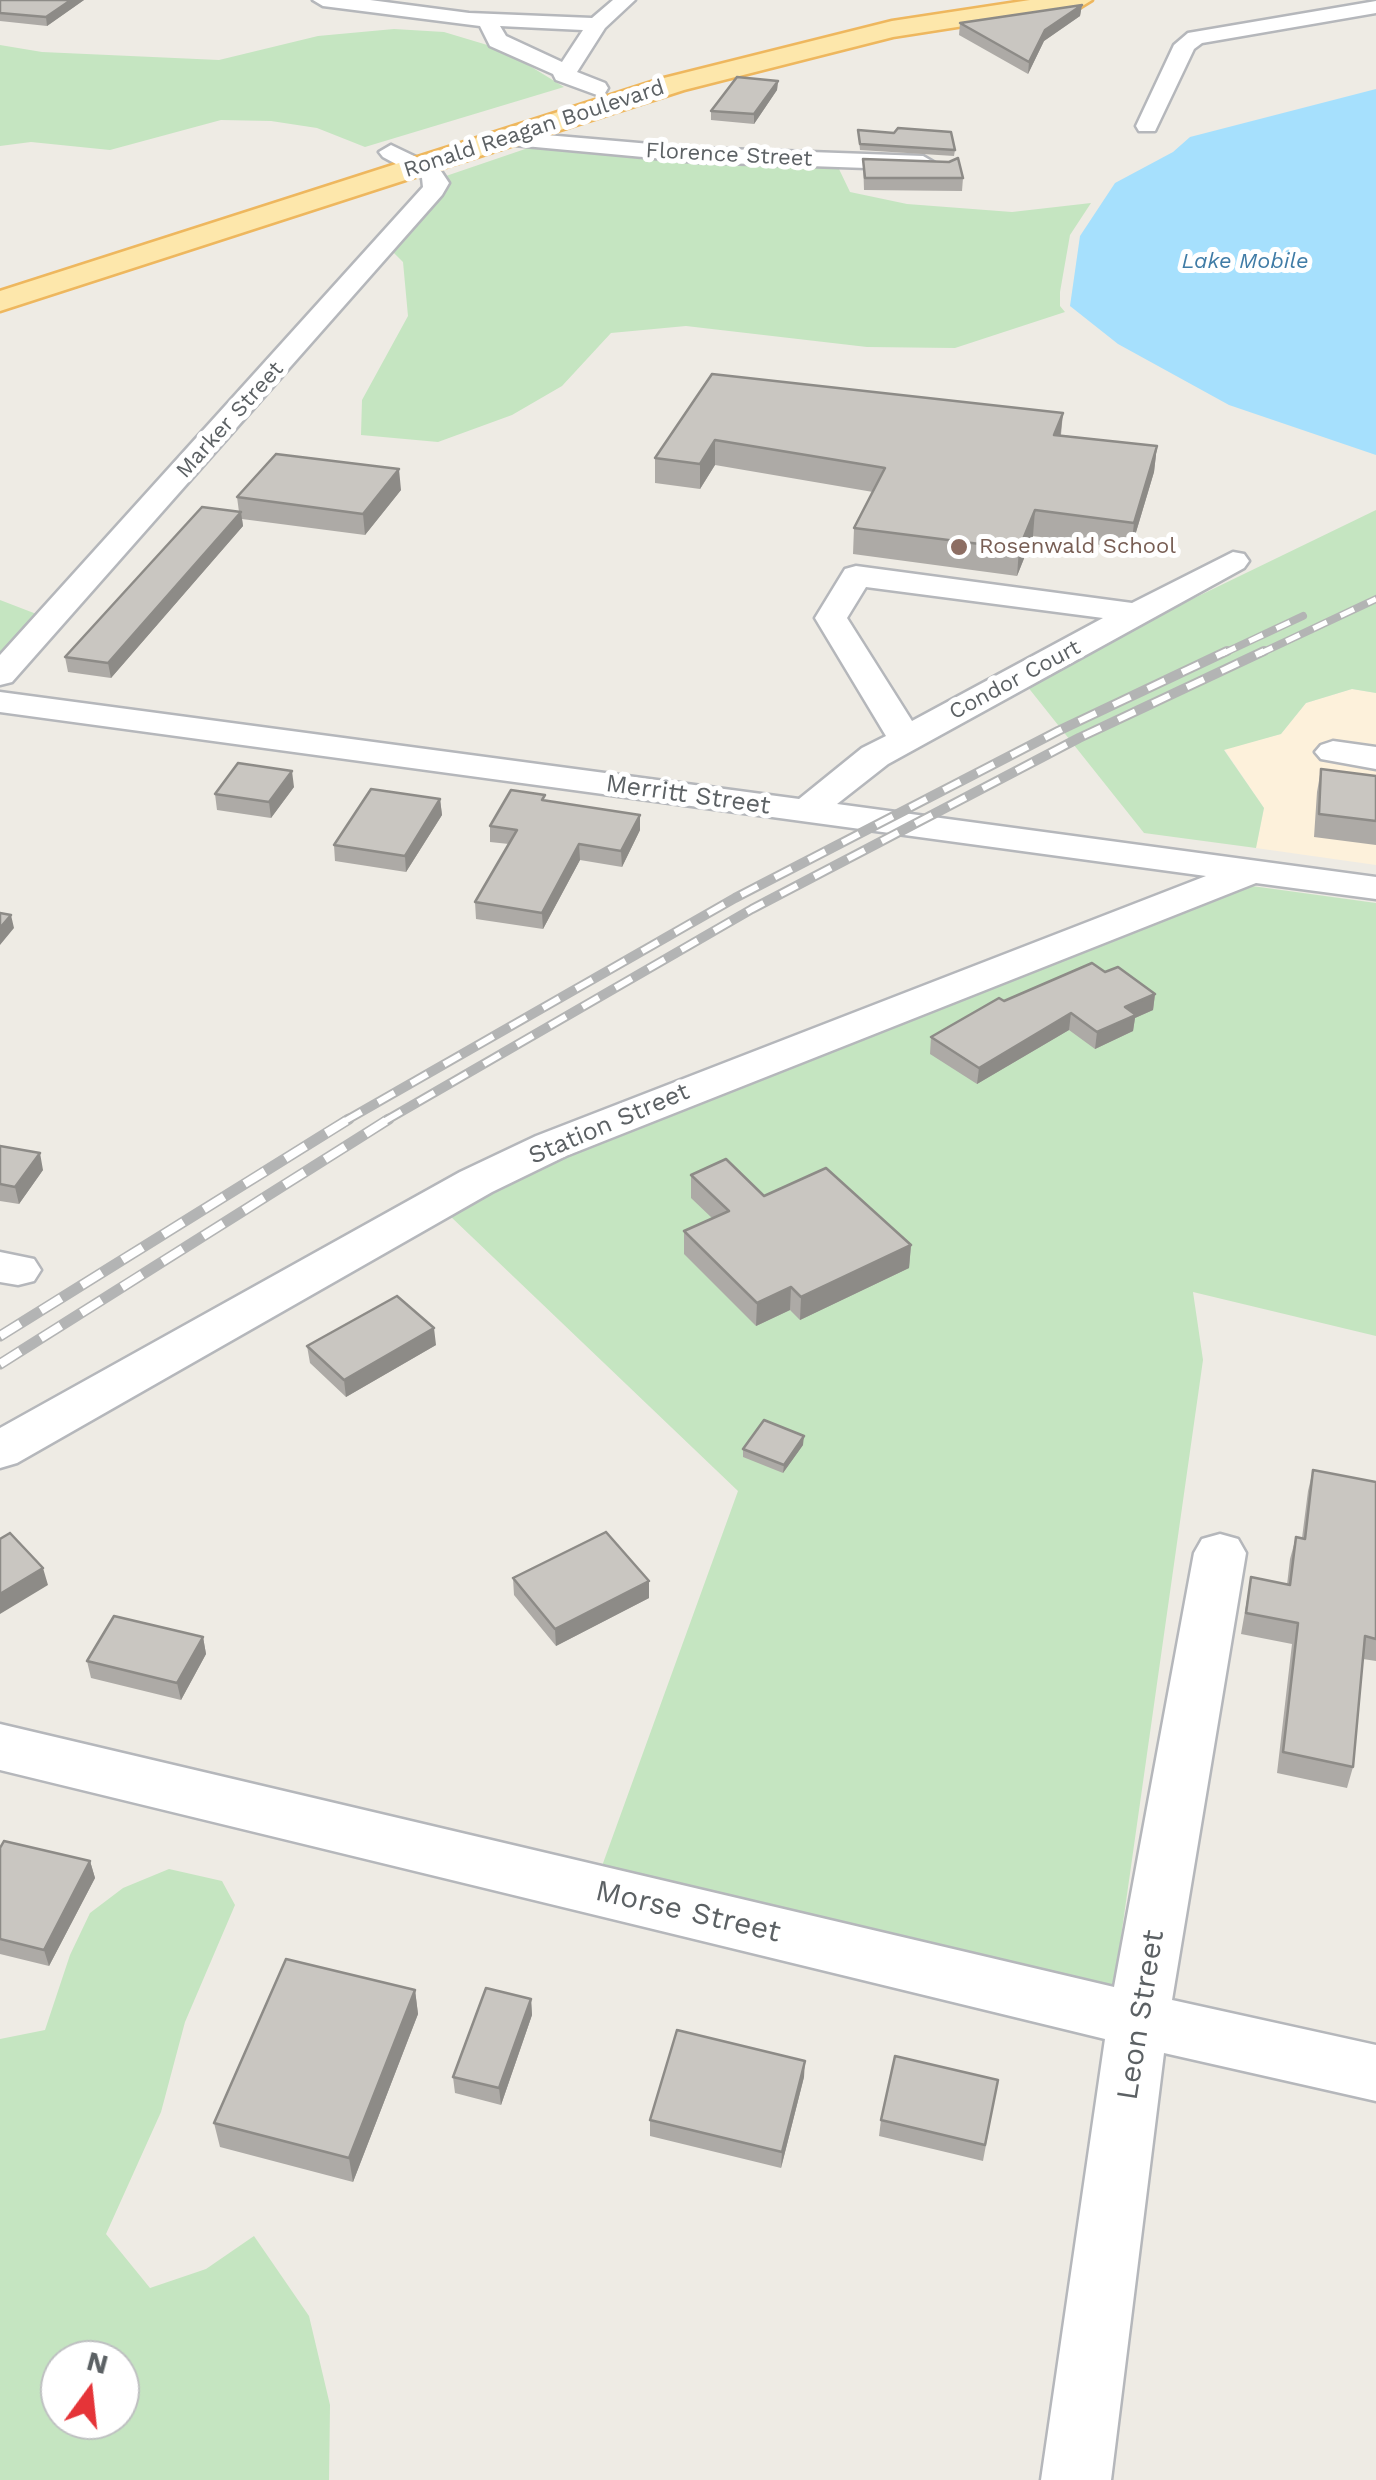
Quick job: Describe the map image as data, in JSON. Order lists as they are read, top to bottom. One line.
{"streets":{"main road":["Ronald Reagan Boulevard"],"street":["Florence Street","Marker Street","Condor Court","Merritt Street","Station Street","Morse Street","Leon Street"]},"crossings":[["Ronald Reagan Boulevard","Florence Street"],["Ronald Reagan Boulevard","Marker Street"],["Condor Court","Merritt Street"],["Merritt Street","Station Street"],["Morse Street","Leon Street"]],"water":["Lake Mobile"],"places":["Rosenwald School"],"north":"top"}
